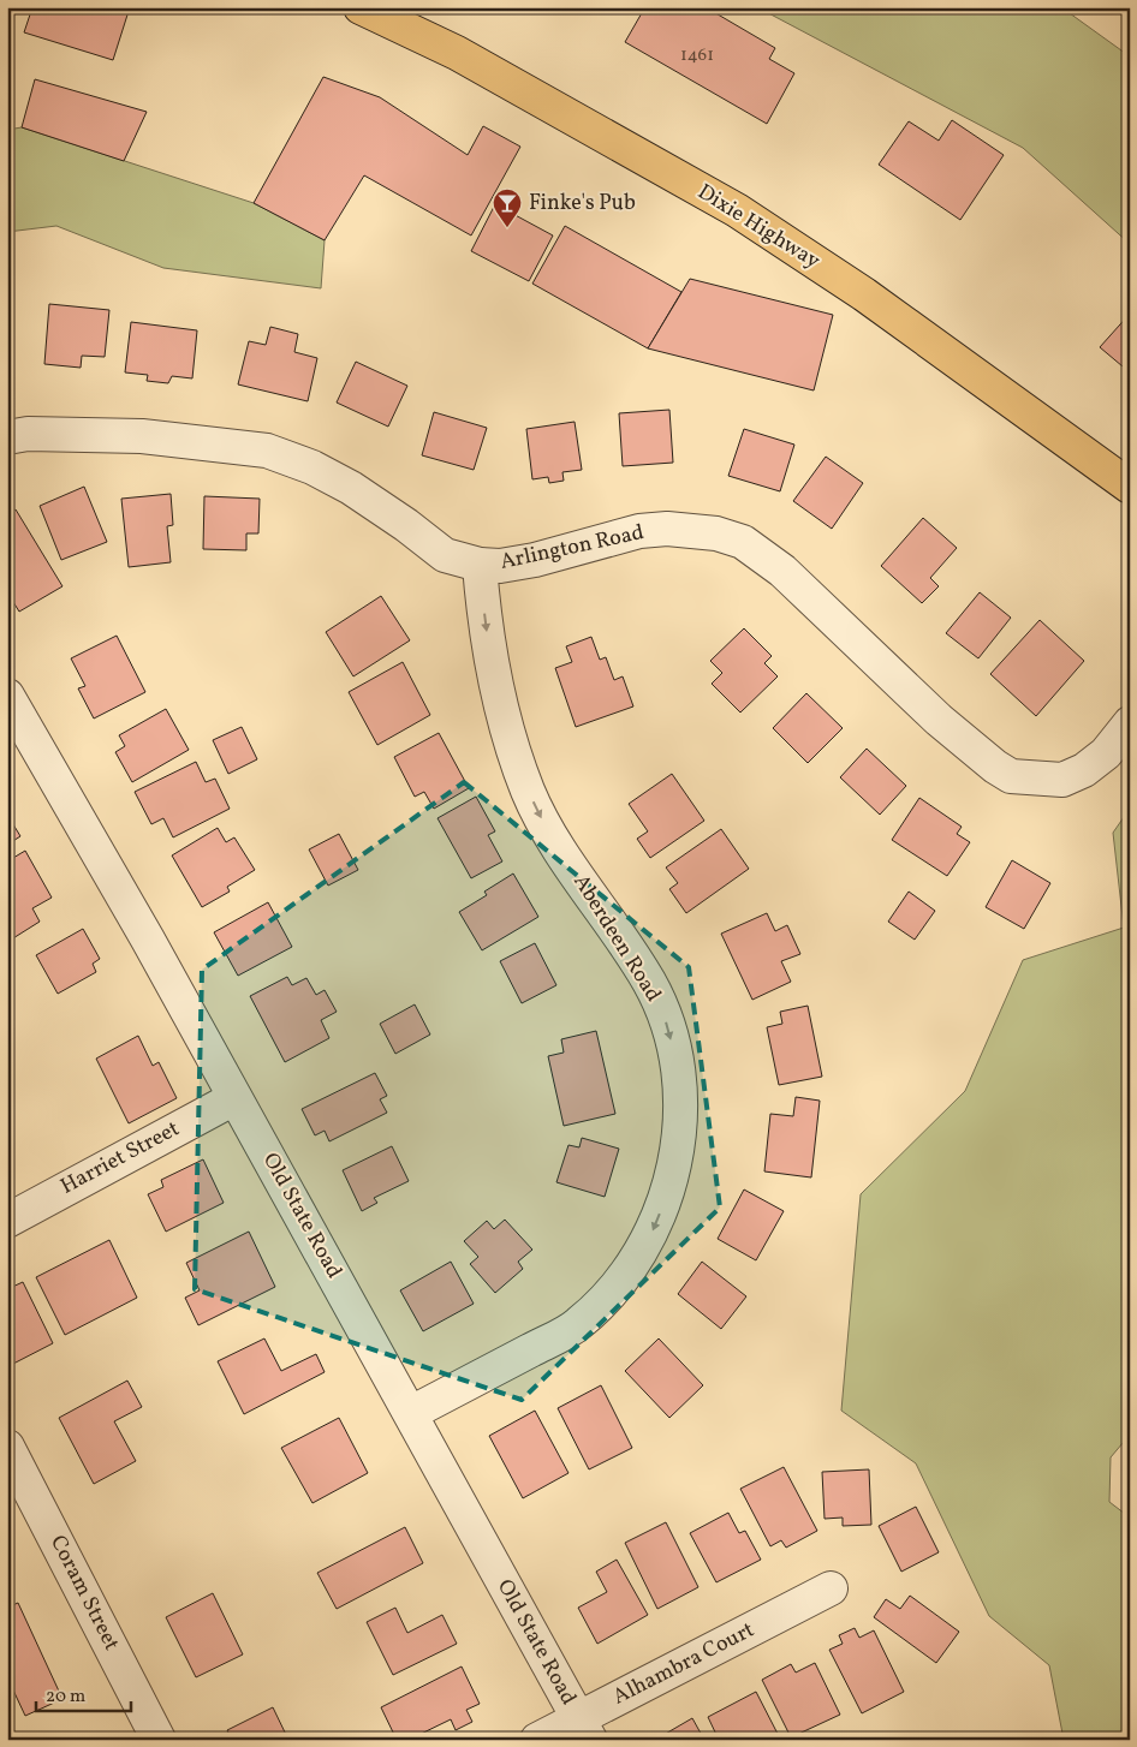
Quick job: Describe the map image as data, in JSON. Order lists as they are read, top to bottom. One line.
{"streets":{"main road":["Dixie Highway"],"street":["Arlington Road","Aberdeen Road","Harriet Street","Old State Road","Coram Street","Alhambra Court"]},"crossings":[["Arlington Road","Aberdeen Road"],["Aberdeen Road","Old State Road"],["Harriet Street","Old State Road"],["Old State Road","Alhambra Court"]],"one_way":["Aberdeen Road"],"places":{"bar":["Finke's Pub"]},"house_numbers":["1461"],"scale_bar":"20 m"}
